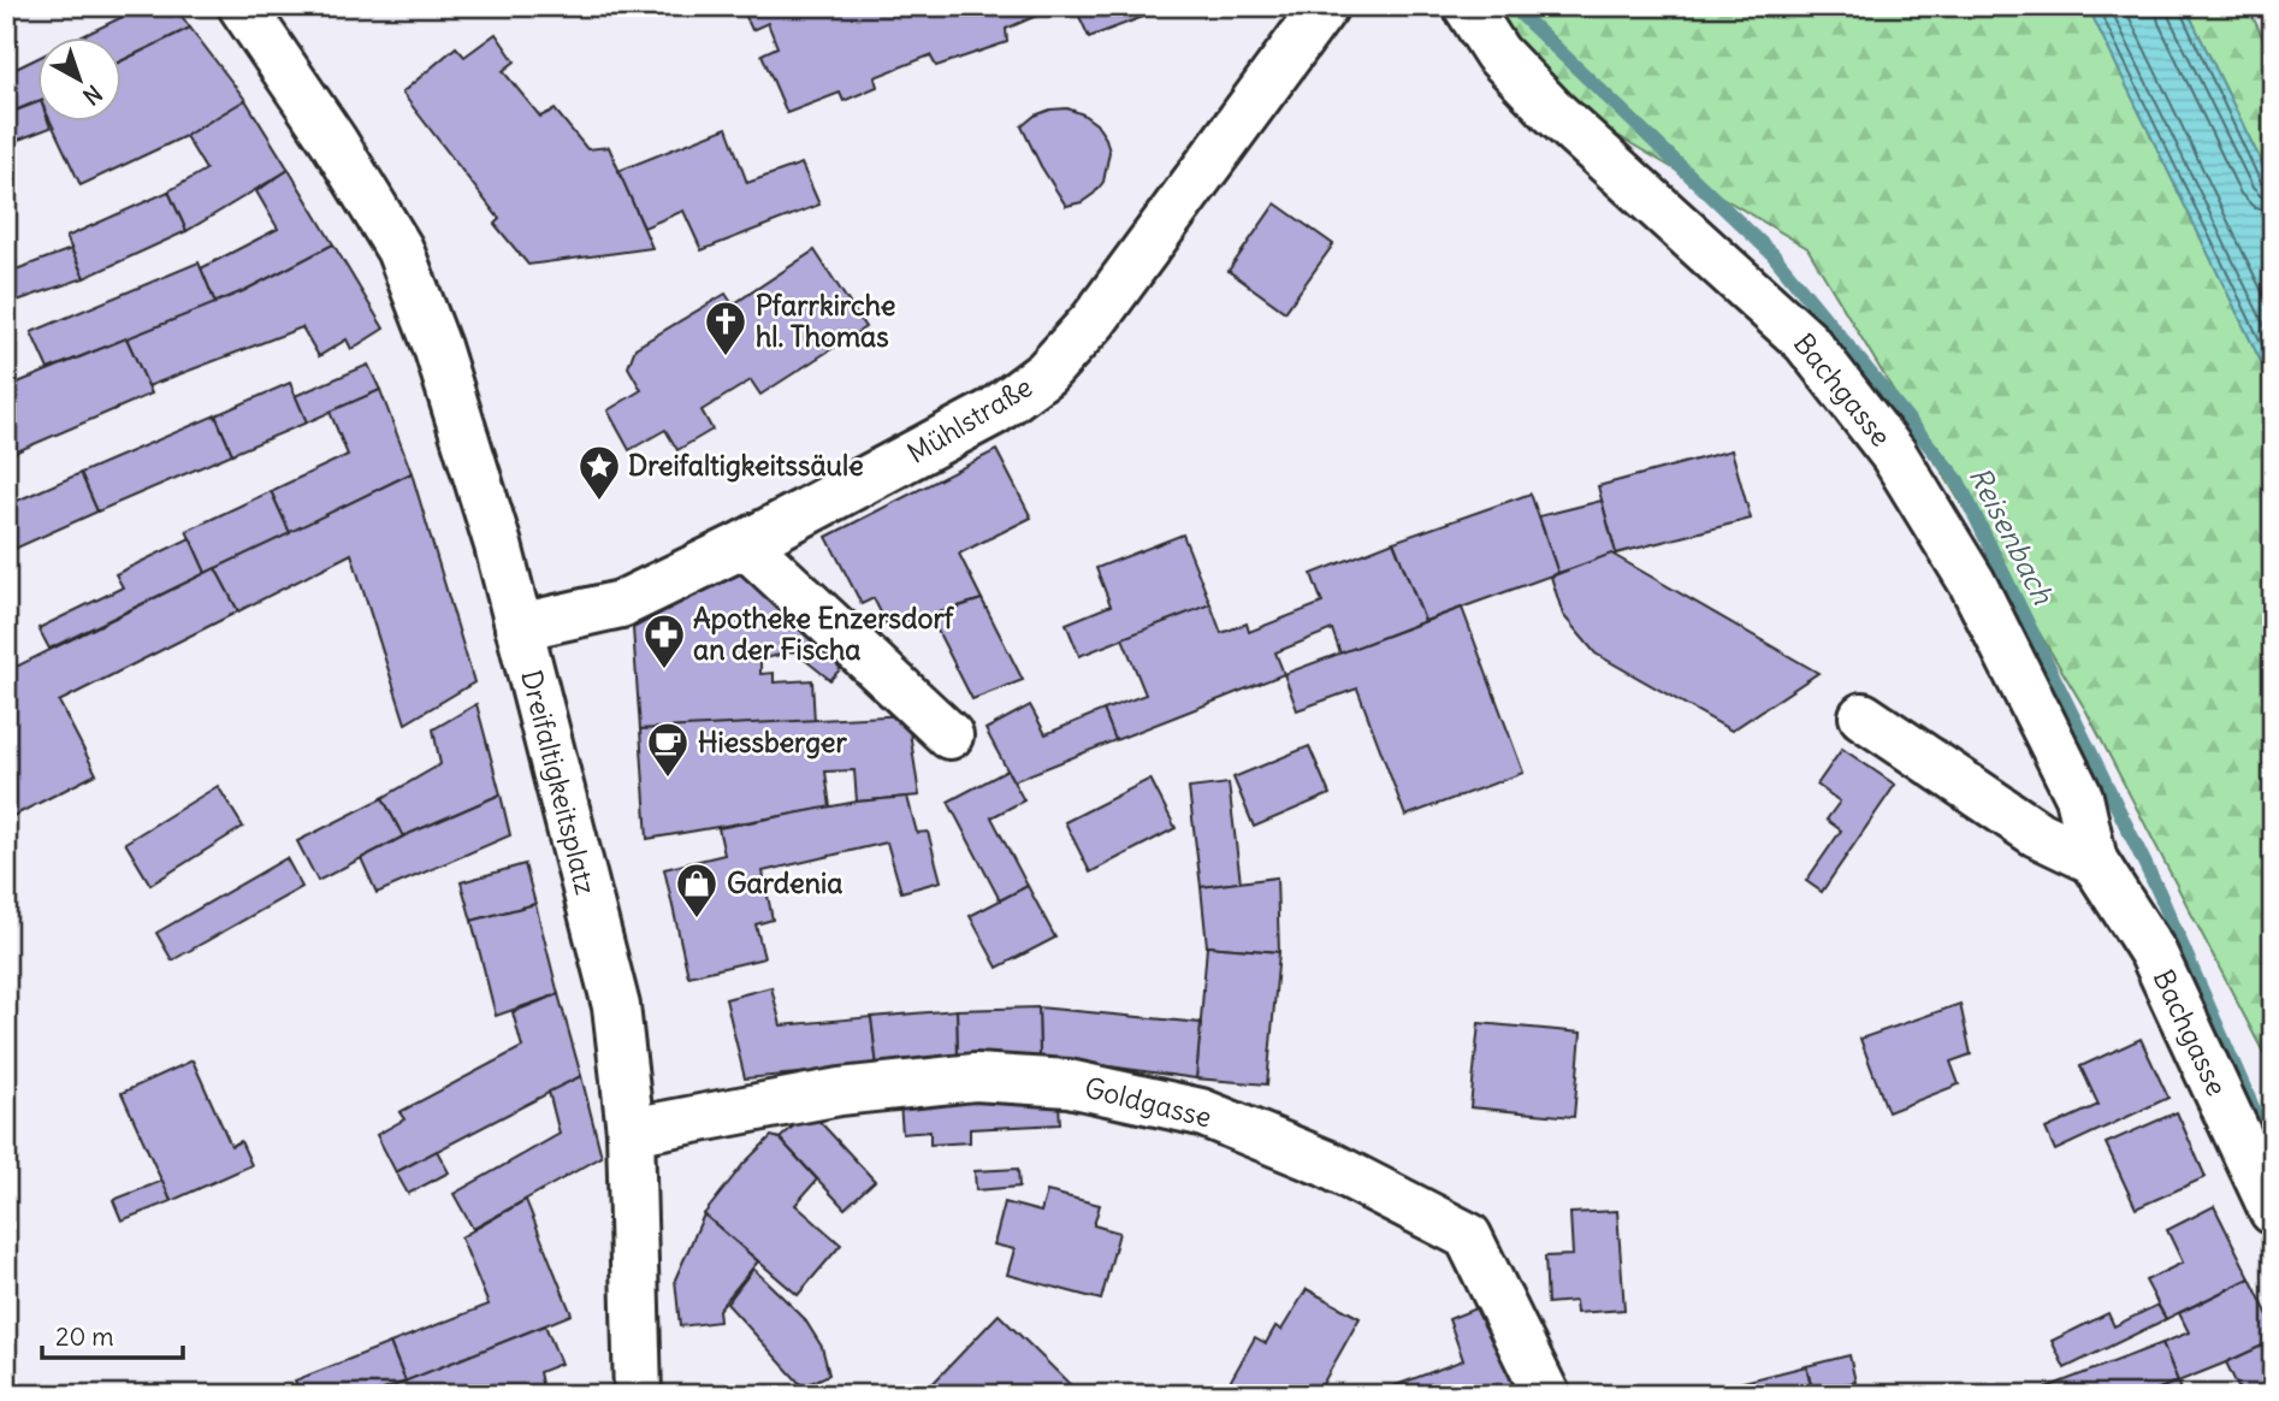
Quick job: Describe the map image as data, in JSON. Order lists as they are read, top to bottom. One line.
{"streets":{"street":["Bachgasse","Mühlstraße","Dreifaltigkeitsplatz","Goldgasse"]},"crossings":[["Mühlstraße","Dreifaltigkeitsplatz"],["Dreifaltigkeitsplatz","Goldgasse"]],"water":["Reisenbach"],"places":{"church":["Pfarrkirche hl. Thomas"],"place":["Dreifaltigkeitssäule"],"pharmacy":["Apotheke Enzersdorf an der Fischa"],"cafe":["Hiessberger"],"shop":["Gardenia"]},"scale_bar":"20 m","north":"bottom right"}
